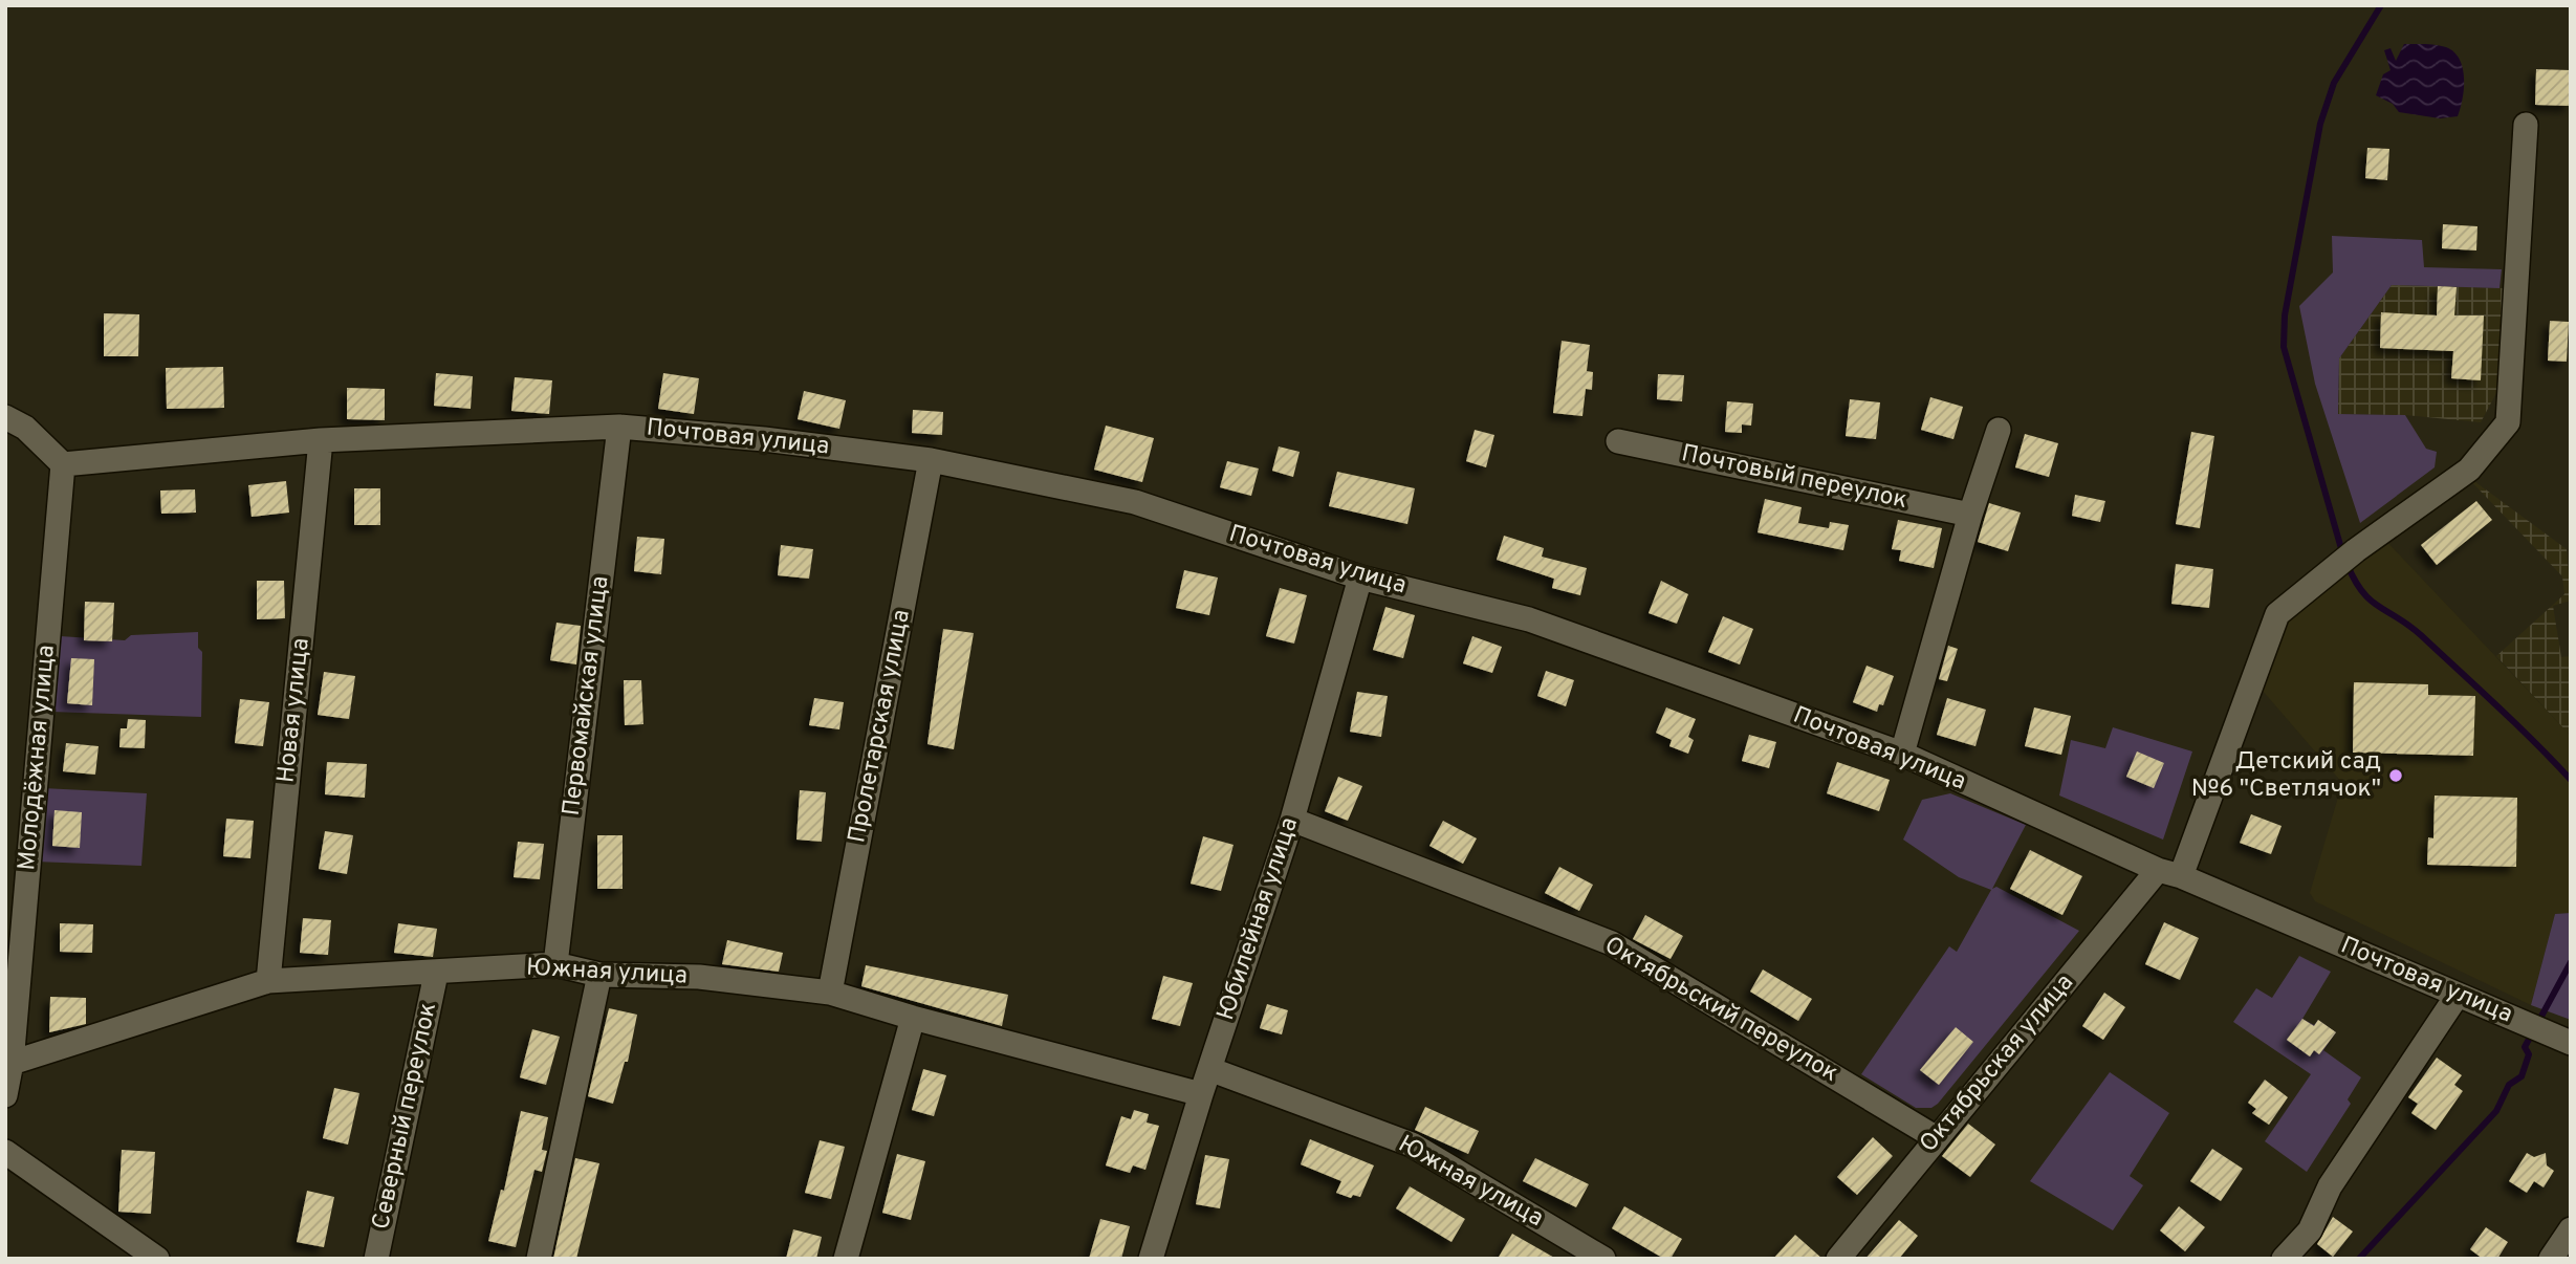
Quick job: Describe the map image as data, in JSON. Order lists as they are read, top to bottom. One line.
{"streets":{"street":["Почтовая улица","Почтовый переулок","Первомайская улица","Новая улица","Пролетарская улица","Молодёжная улица","Юбилейная улица","Южная улица","Октябрьский переулок","Октябрьская улица","Северный переулок"]},"crossings":[["Почтовая улица","Первомайская улица"],["Почтовая улица","Новая улица"],["Почтовая улица","Пролетарская улица"],["Почтовая улица","Молодёжная улица"],["Почтовая улица","Юбилейная улица"],["Почтовая улица","Октябрьская улица"],["Первомайская улица","Южная улица"],["Новая улица","Южная улица"],["Пролетарская улица","Южная улица"],["Молодёжная улица","Южная улица"],["Юбилейная улица","Южная улица"],["Юбилейная улица","Октябрьский переулок"],["Южная улица","Северный переулок"],["Октябрьский переулок","Октябрьская улица"]],"places":["Детский сад №6 \"Светлячок\""]}
